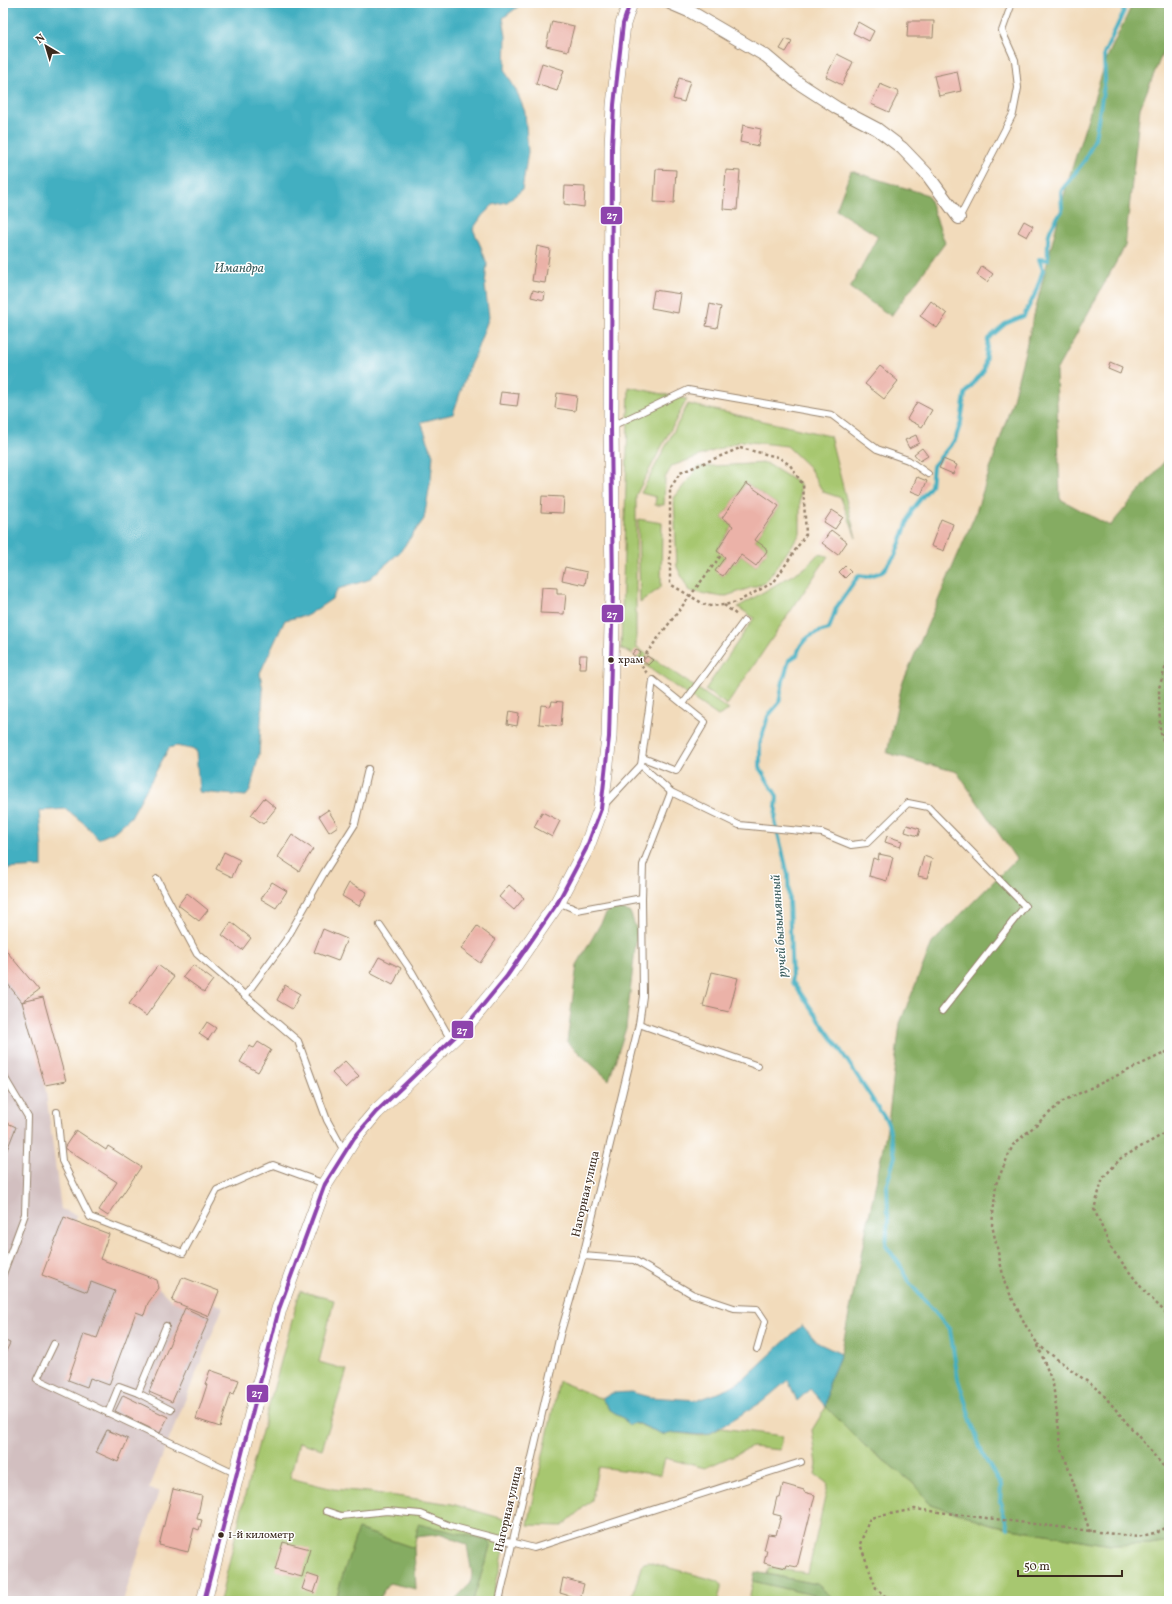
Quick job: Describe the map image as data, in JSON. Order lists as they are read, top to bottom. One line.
{"streets":{"lane":["Нагорная улица"]},"water":["Имандра","ручей бызымянный"],"places":["храм","1-й километр"],"lines":["transit line 27"],"scale_bar":"50 m","north":"top left"}
